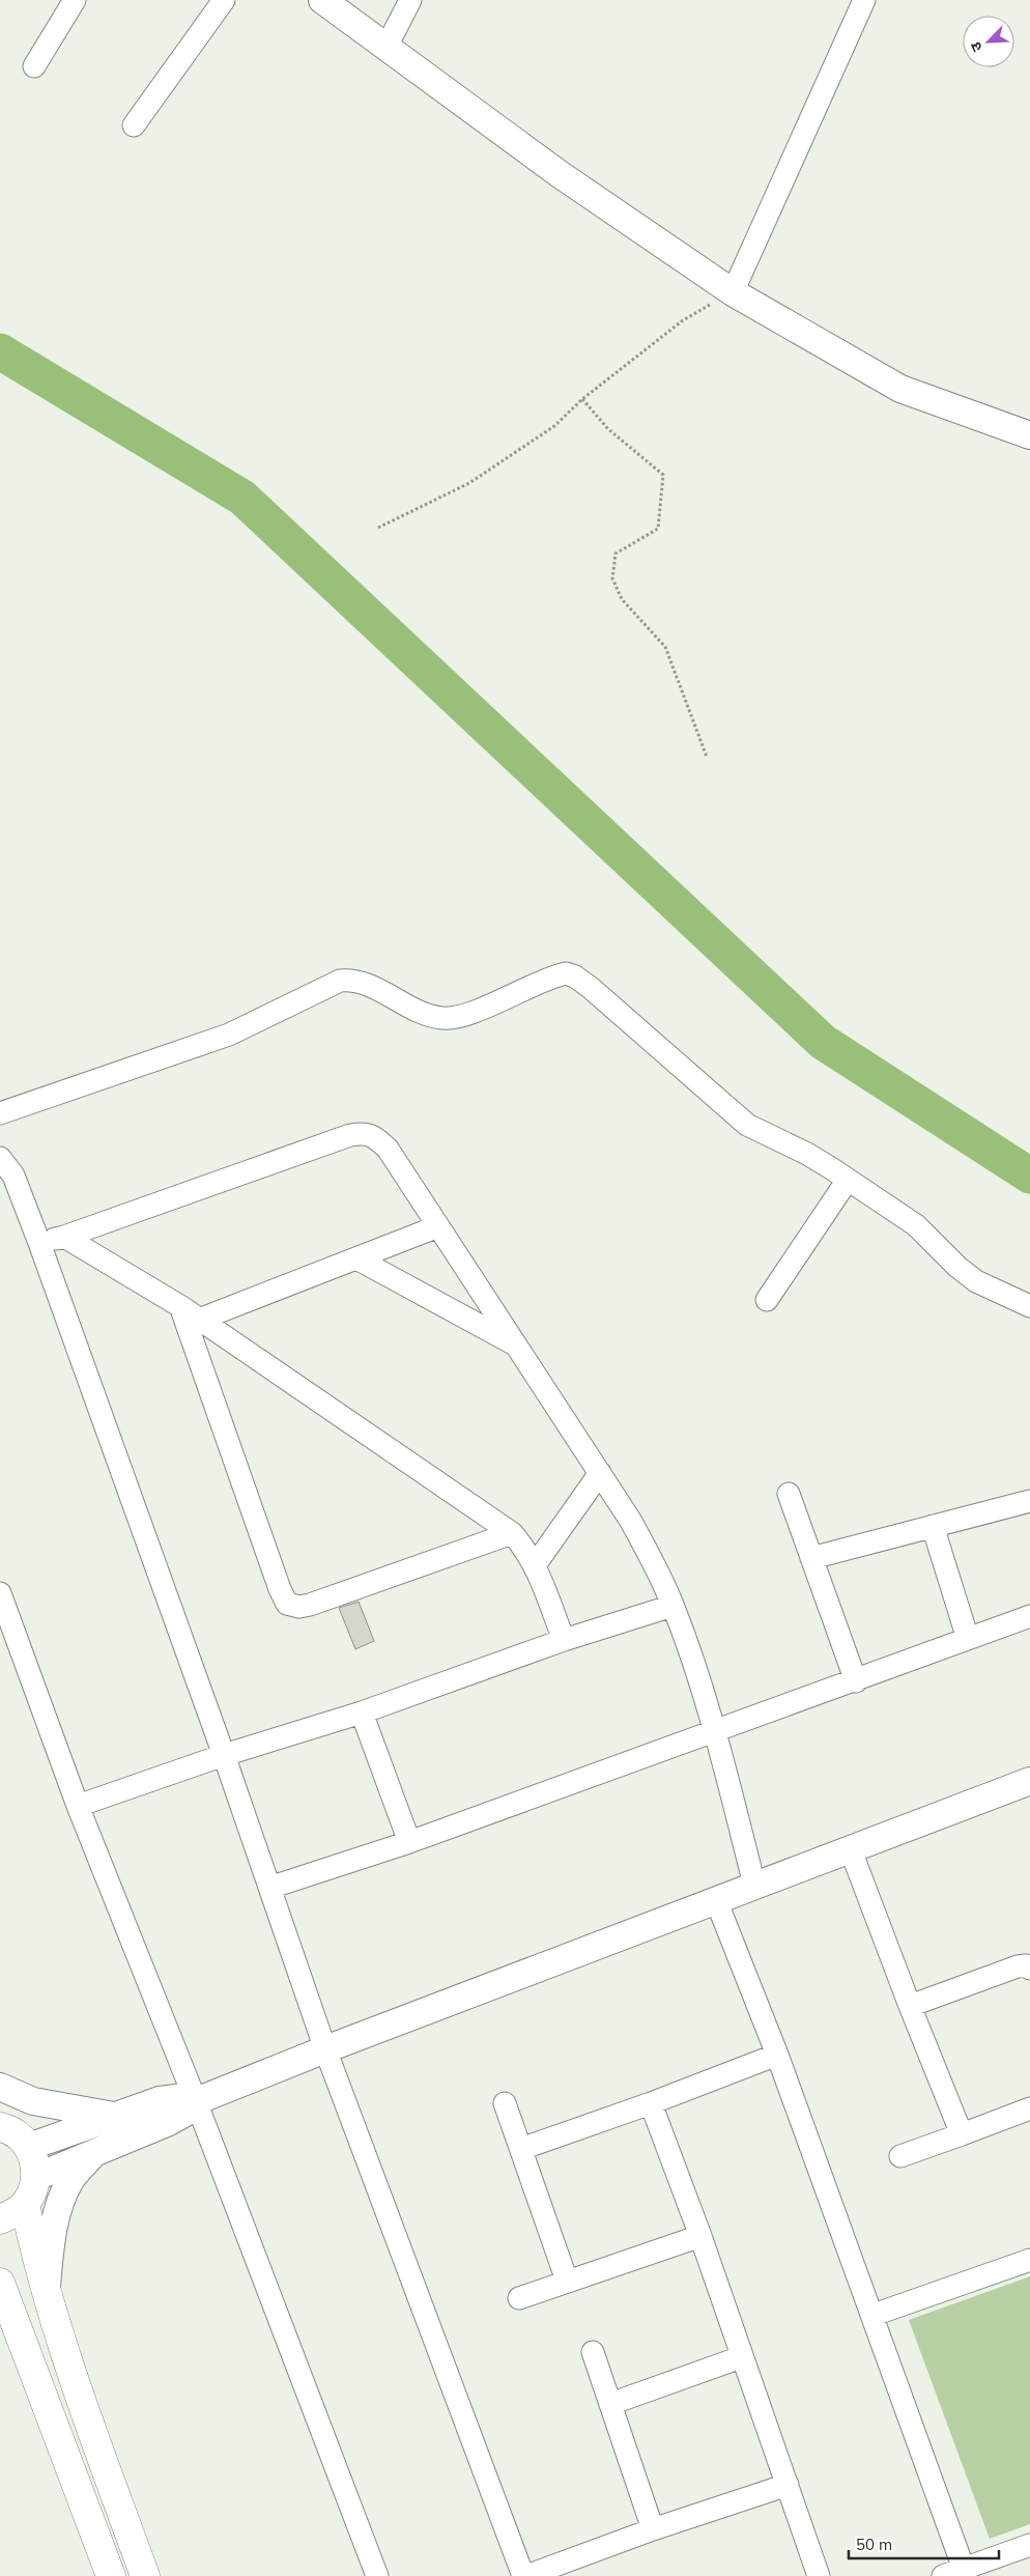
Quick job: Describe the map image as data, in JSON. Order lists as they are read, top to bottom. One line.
{"scale_bar":"50 m","north":"bottom left"}
